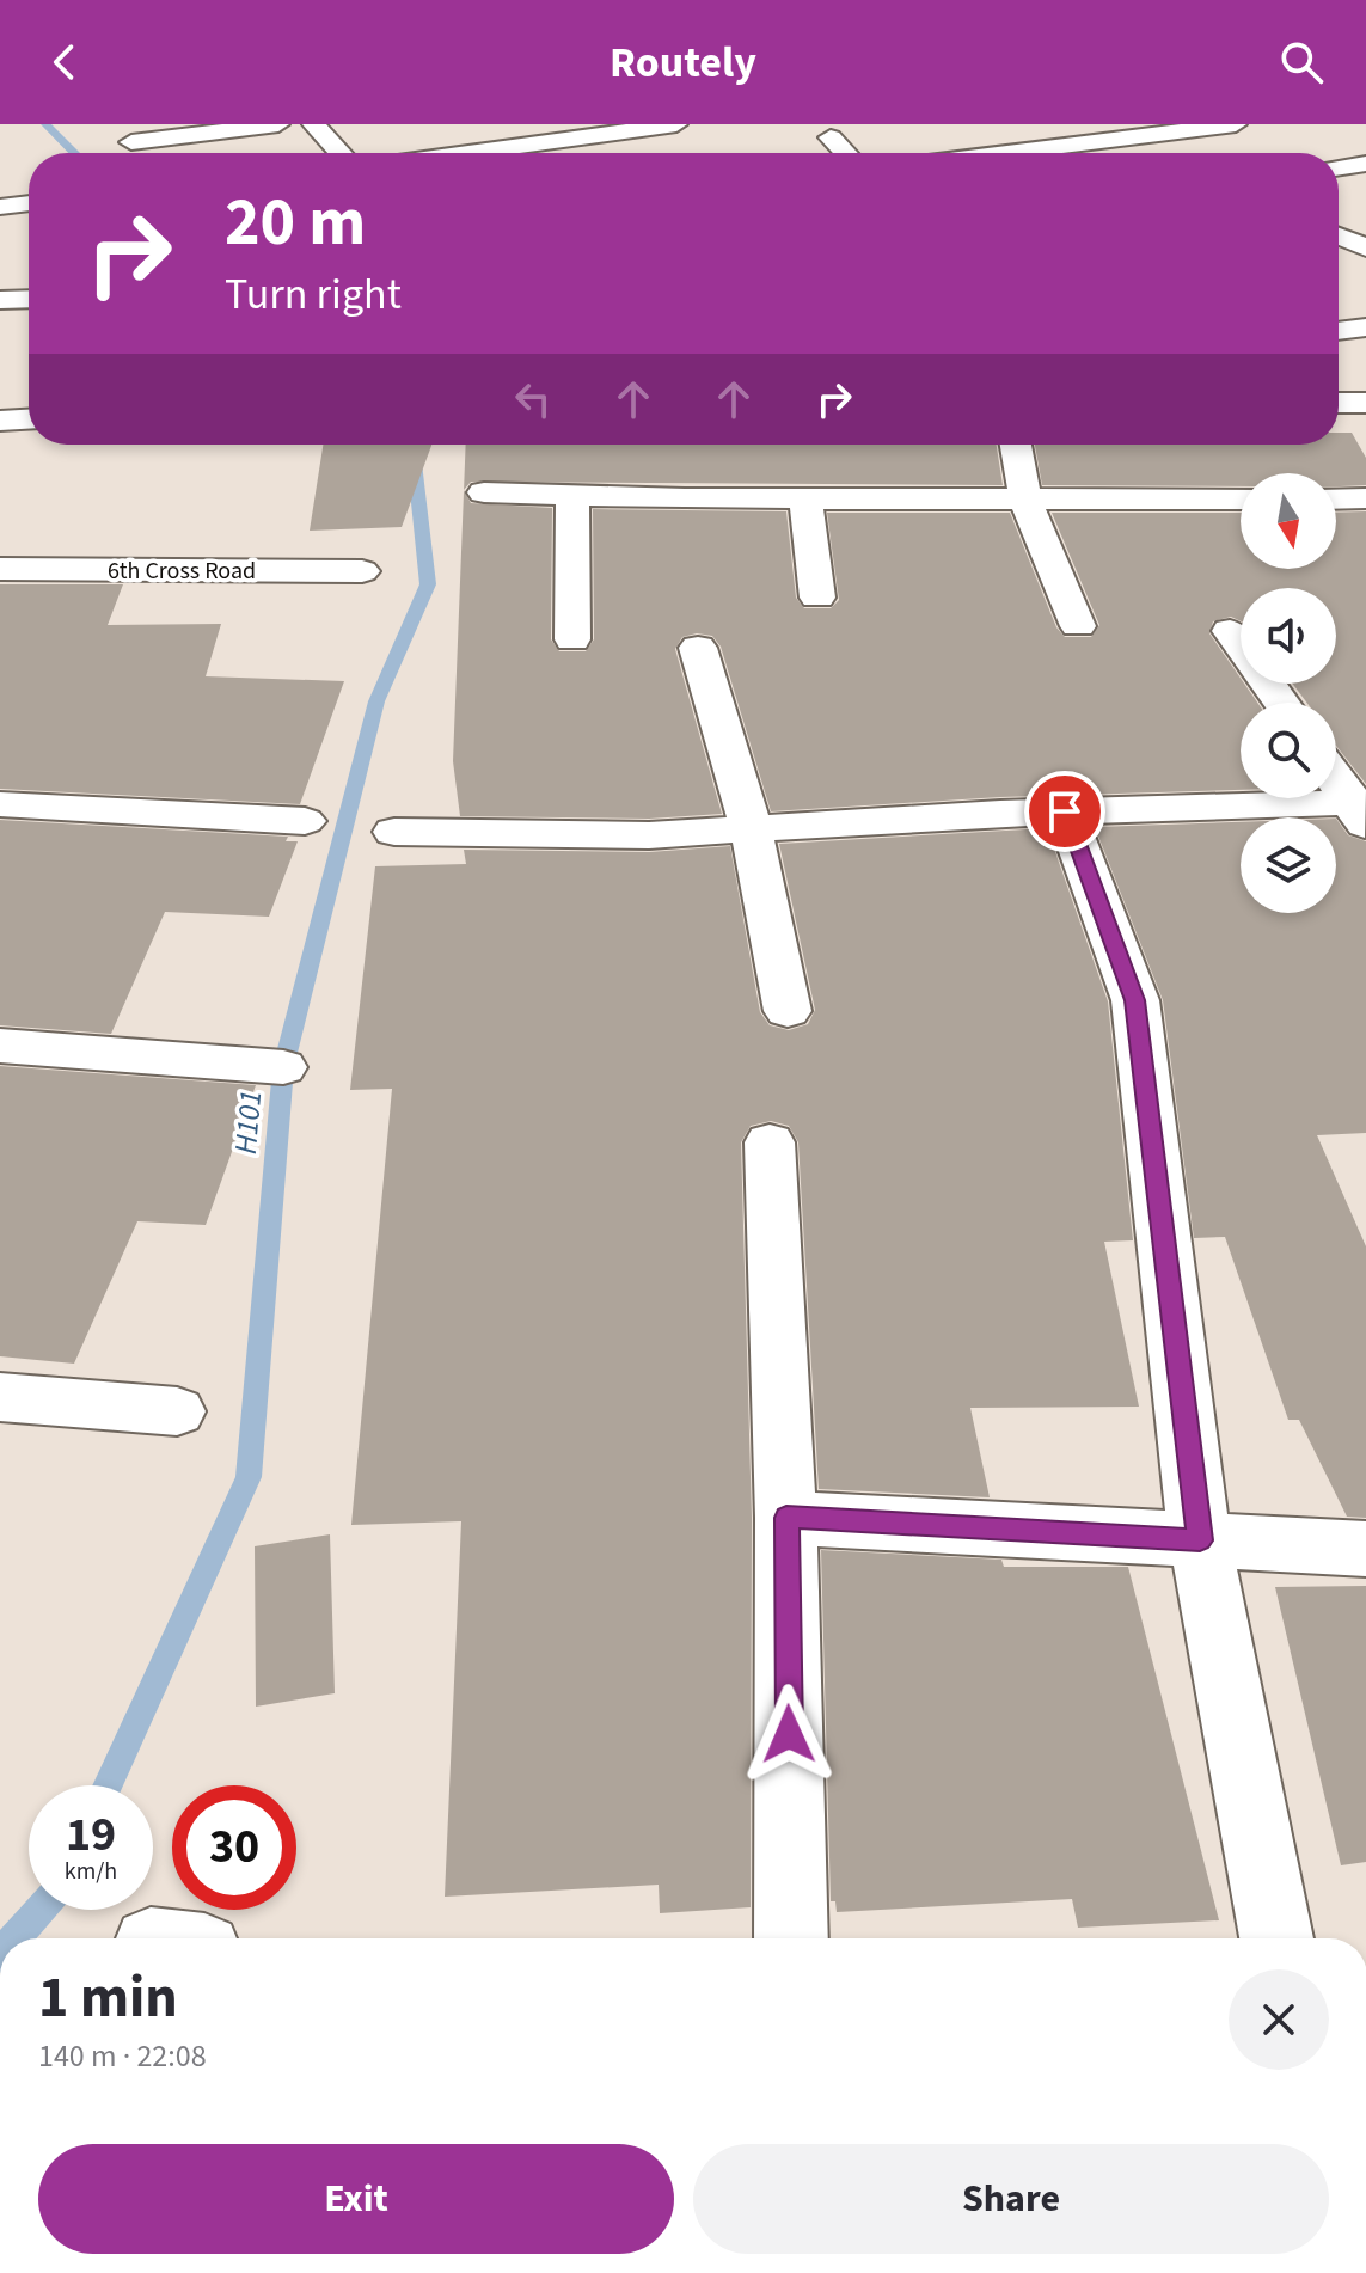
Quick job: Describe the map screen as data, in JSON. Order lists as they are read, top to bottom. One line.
{"streets":{"street":["6th Cross Road"]},"water":["H101"],"north":"bottom","page":{"header":"Routely","turn":["20 m","Turn right"],"speed":"19 km/h","limit":"30","heading":["1 min","140 m · 22:08"],"buttons":["Exit","Share"]}}
